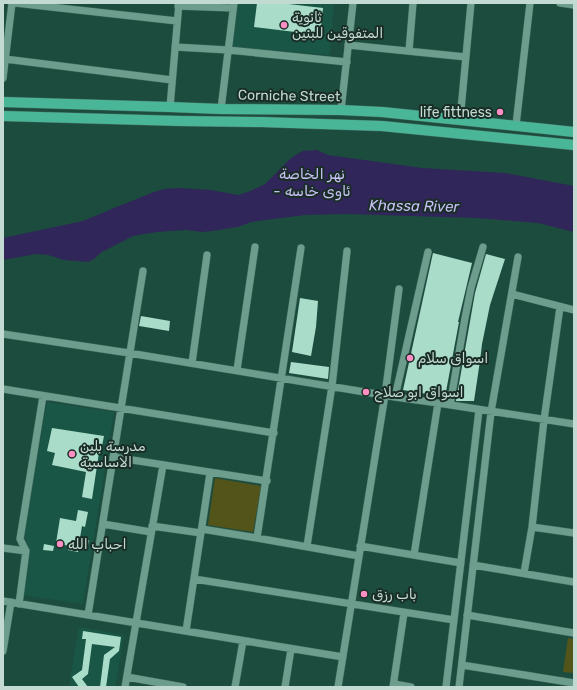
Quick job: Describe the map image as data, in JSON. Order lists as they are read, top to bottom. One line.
{"streets":{"main road":["Corniche Street"]},"water":["نهر الخاصة - ئاوی خاسە","Khassa River"],"places":["ثانوية المتفوقين للبنين","life fittness","اسواق سلام","اسواق ابو صلاح","مدرسة بلين الاساسية","احباب الله","باب رزق"]}
